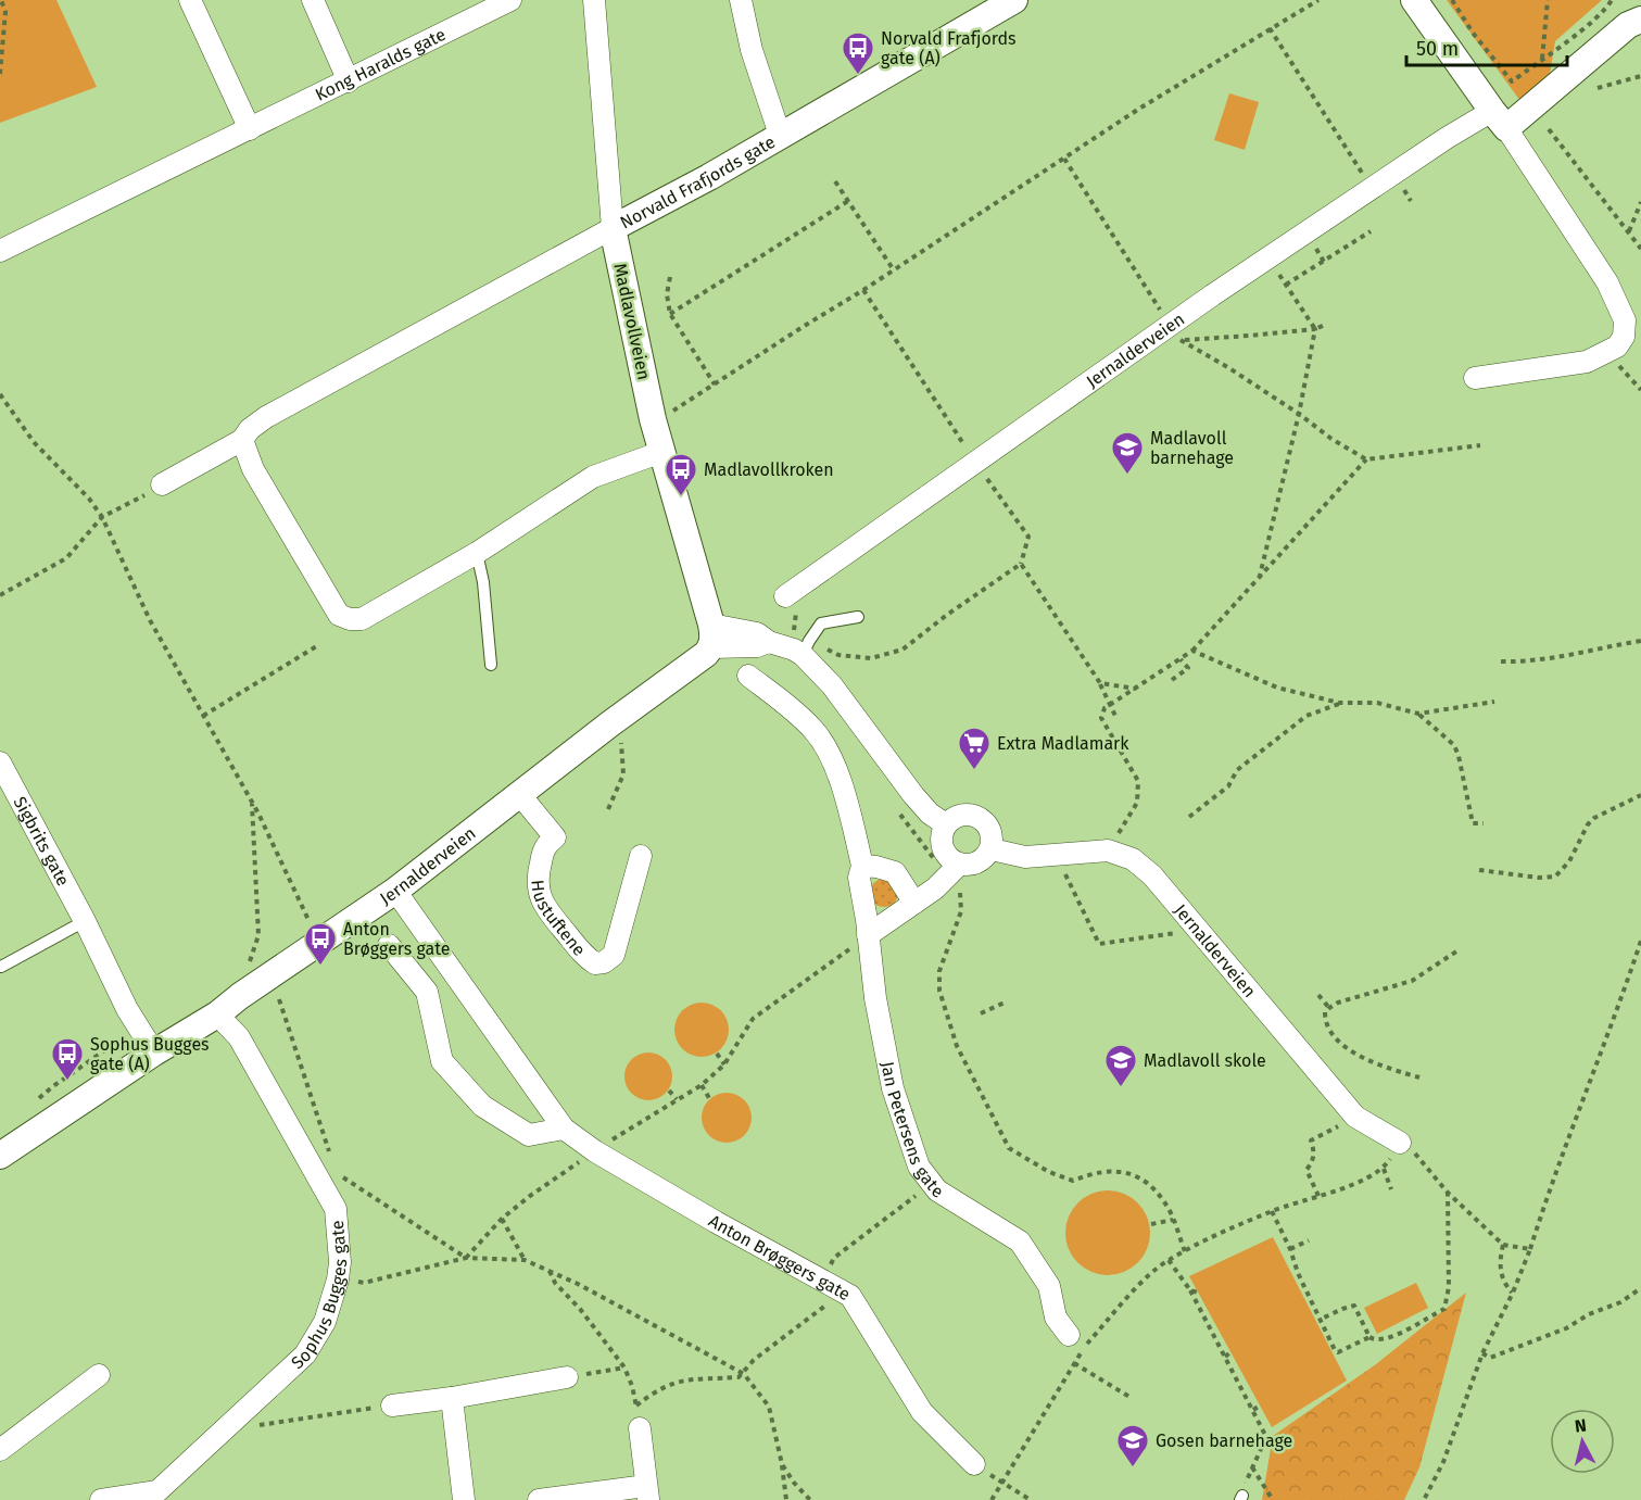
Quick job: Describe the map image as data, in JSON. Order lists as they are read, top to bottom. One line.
{"streets":{"street":["Kong Haralds gate","Norvald Frafjords gate","Madlavollveien","Jernalderveien","Sigbrits gate","Hustuftene","Jan Petersens gate","Anton Brøggers gate","Sophus Bugges gate"]},"crossings":[["Norvald Frafjords gate","Madlavollveien"],["Madlavollveien","Jernalderveien"],["Jernalderveien","Sigbrits gate"],["Jernalderveien","Hustuftene"],["Jernalderveien","Anton Brøggers gate"],["Jernalderveien","Sophus Bugges gate"]],"places":{"bus stop":["Norvald Frafjords gate (A)","Madlavollkroken","Anton Brøggers gate","Sophus Bugges gate (A)"],"school or university":["Madlavoll barnehage","Madlavoll skole","Gosen barnehage"],"supermarket":["Extra Madlamark"]},"scale_bar":"50 m","north":"top"}
